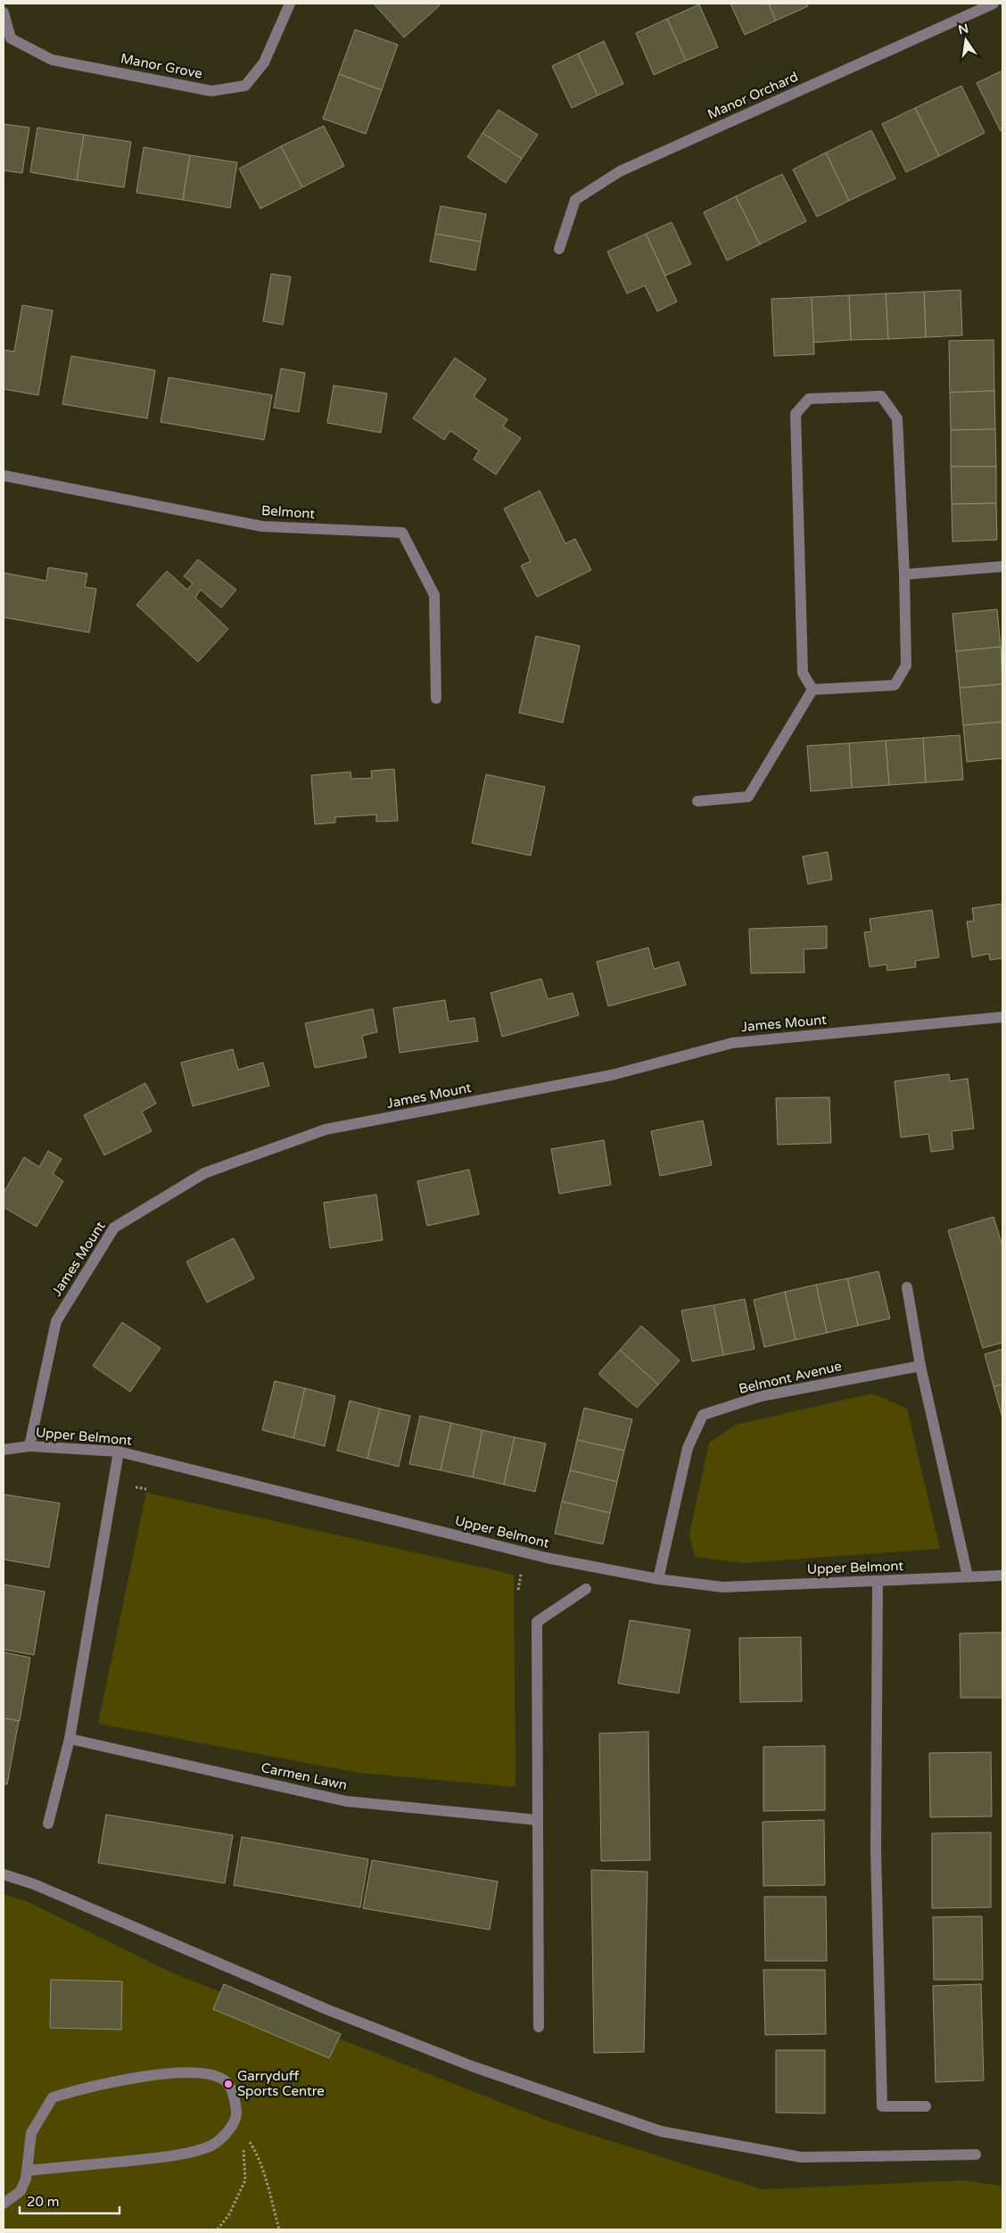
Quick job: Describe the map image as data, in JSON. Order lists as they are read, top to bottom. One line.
{"streets":{"street":["Manor Grove","Manor Orchard","Belmont","James Mount","Belmont Avenue","Upper Belmont","Carmen Lawn"]},"crossings":[["James Mount","Upper Belmont"],["Belmont Avenue","Upper Belmont"]],"places":["Garryduff Sports Centre"],"scale_bar":"20 m","north":"top"}
